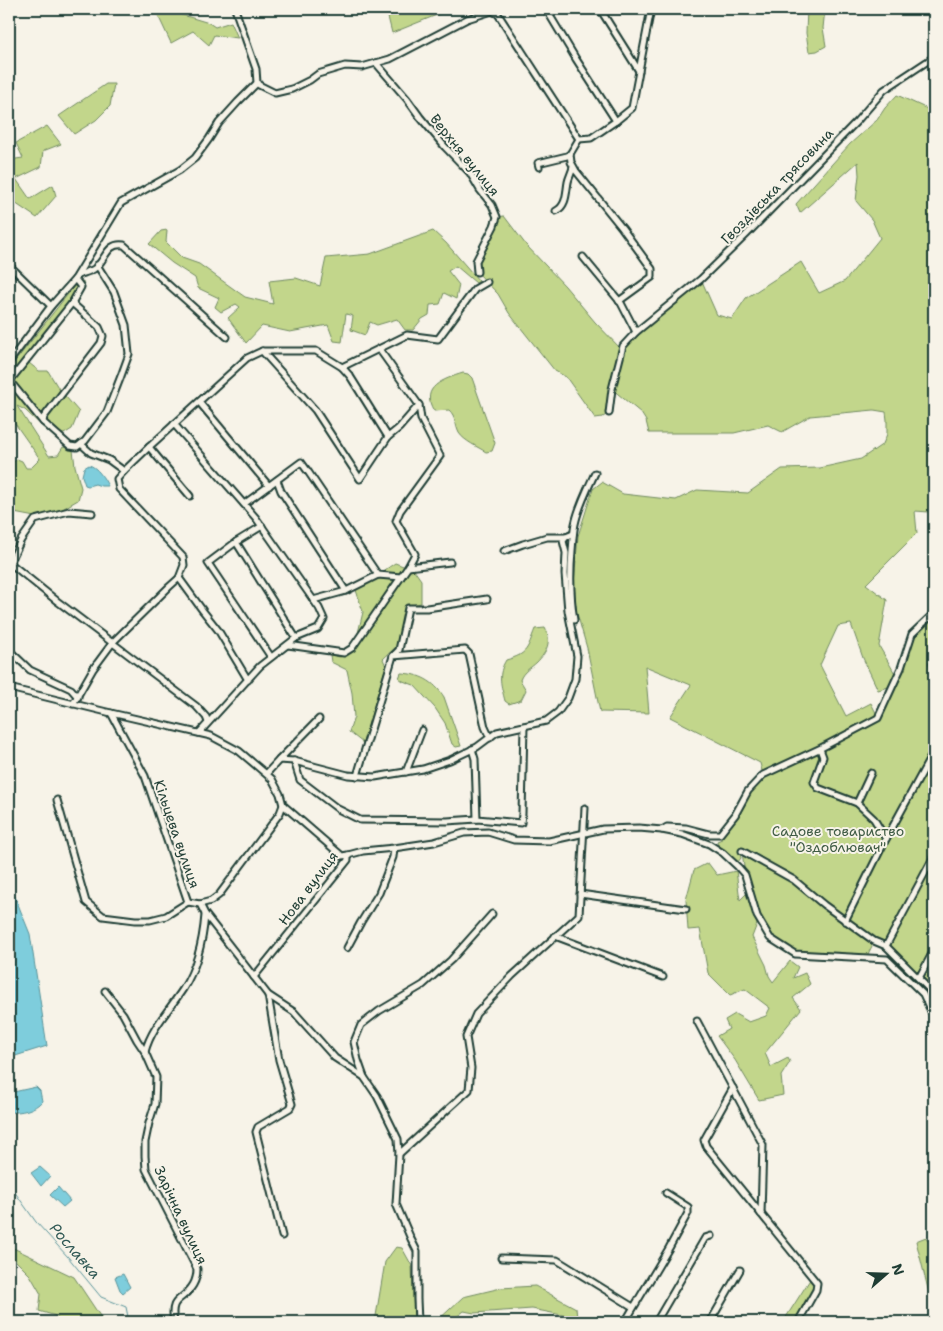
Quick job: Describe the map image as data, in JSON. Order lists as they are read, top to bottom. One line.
{"streets":{"street":["Верхня вулиця","Гвоздівська трясовина","Кільцева вулиця","Нова вулиця","Зарічна вулиця"]},"water":["Рославка"],"parks":["Садове товариство \"Оздоблювач\""],"north":"right"}
